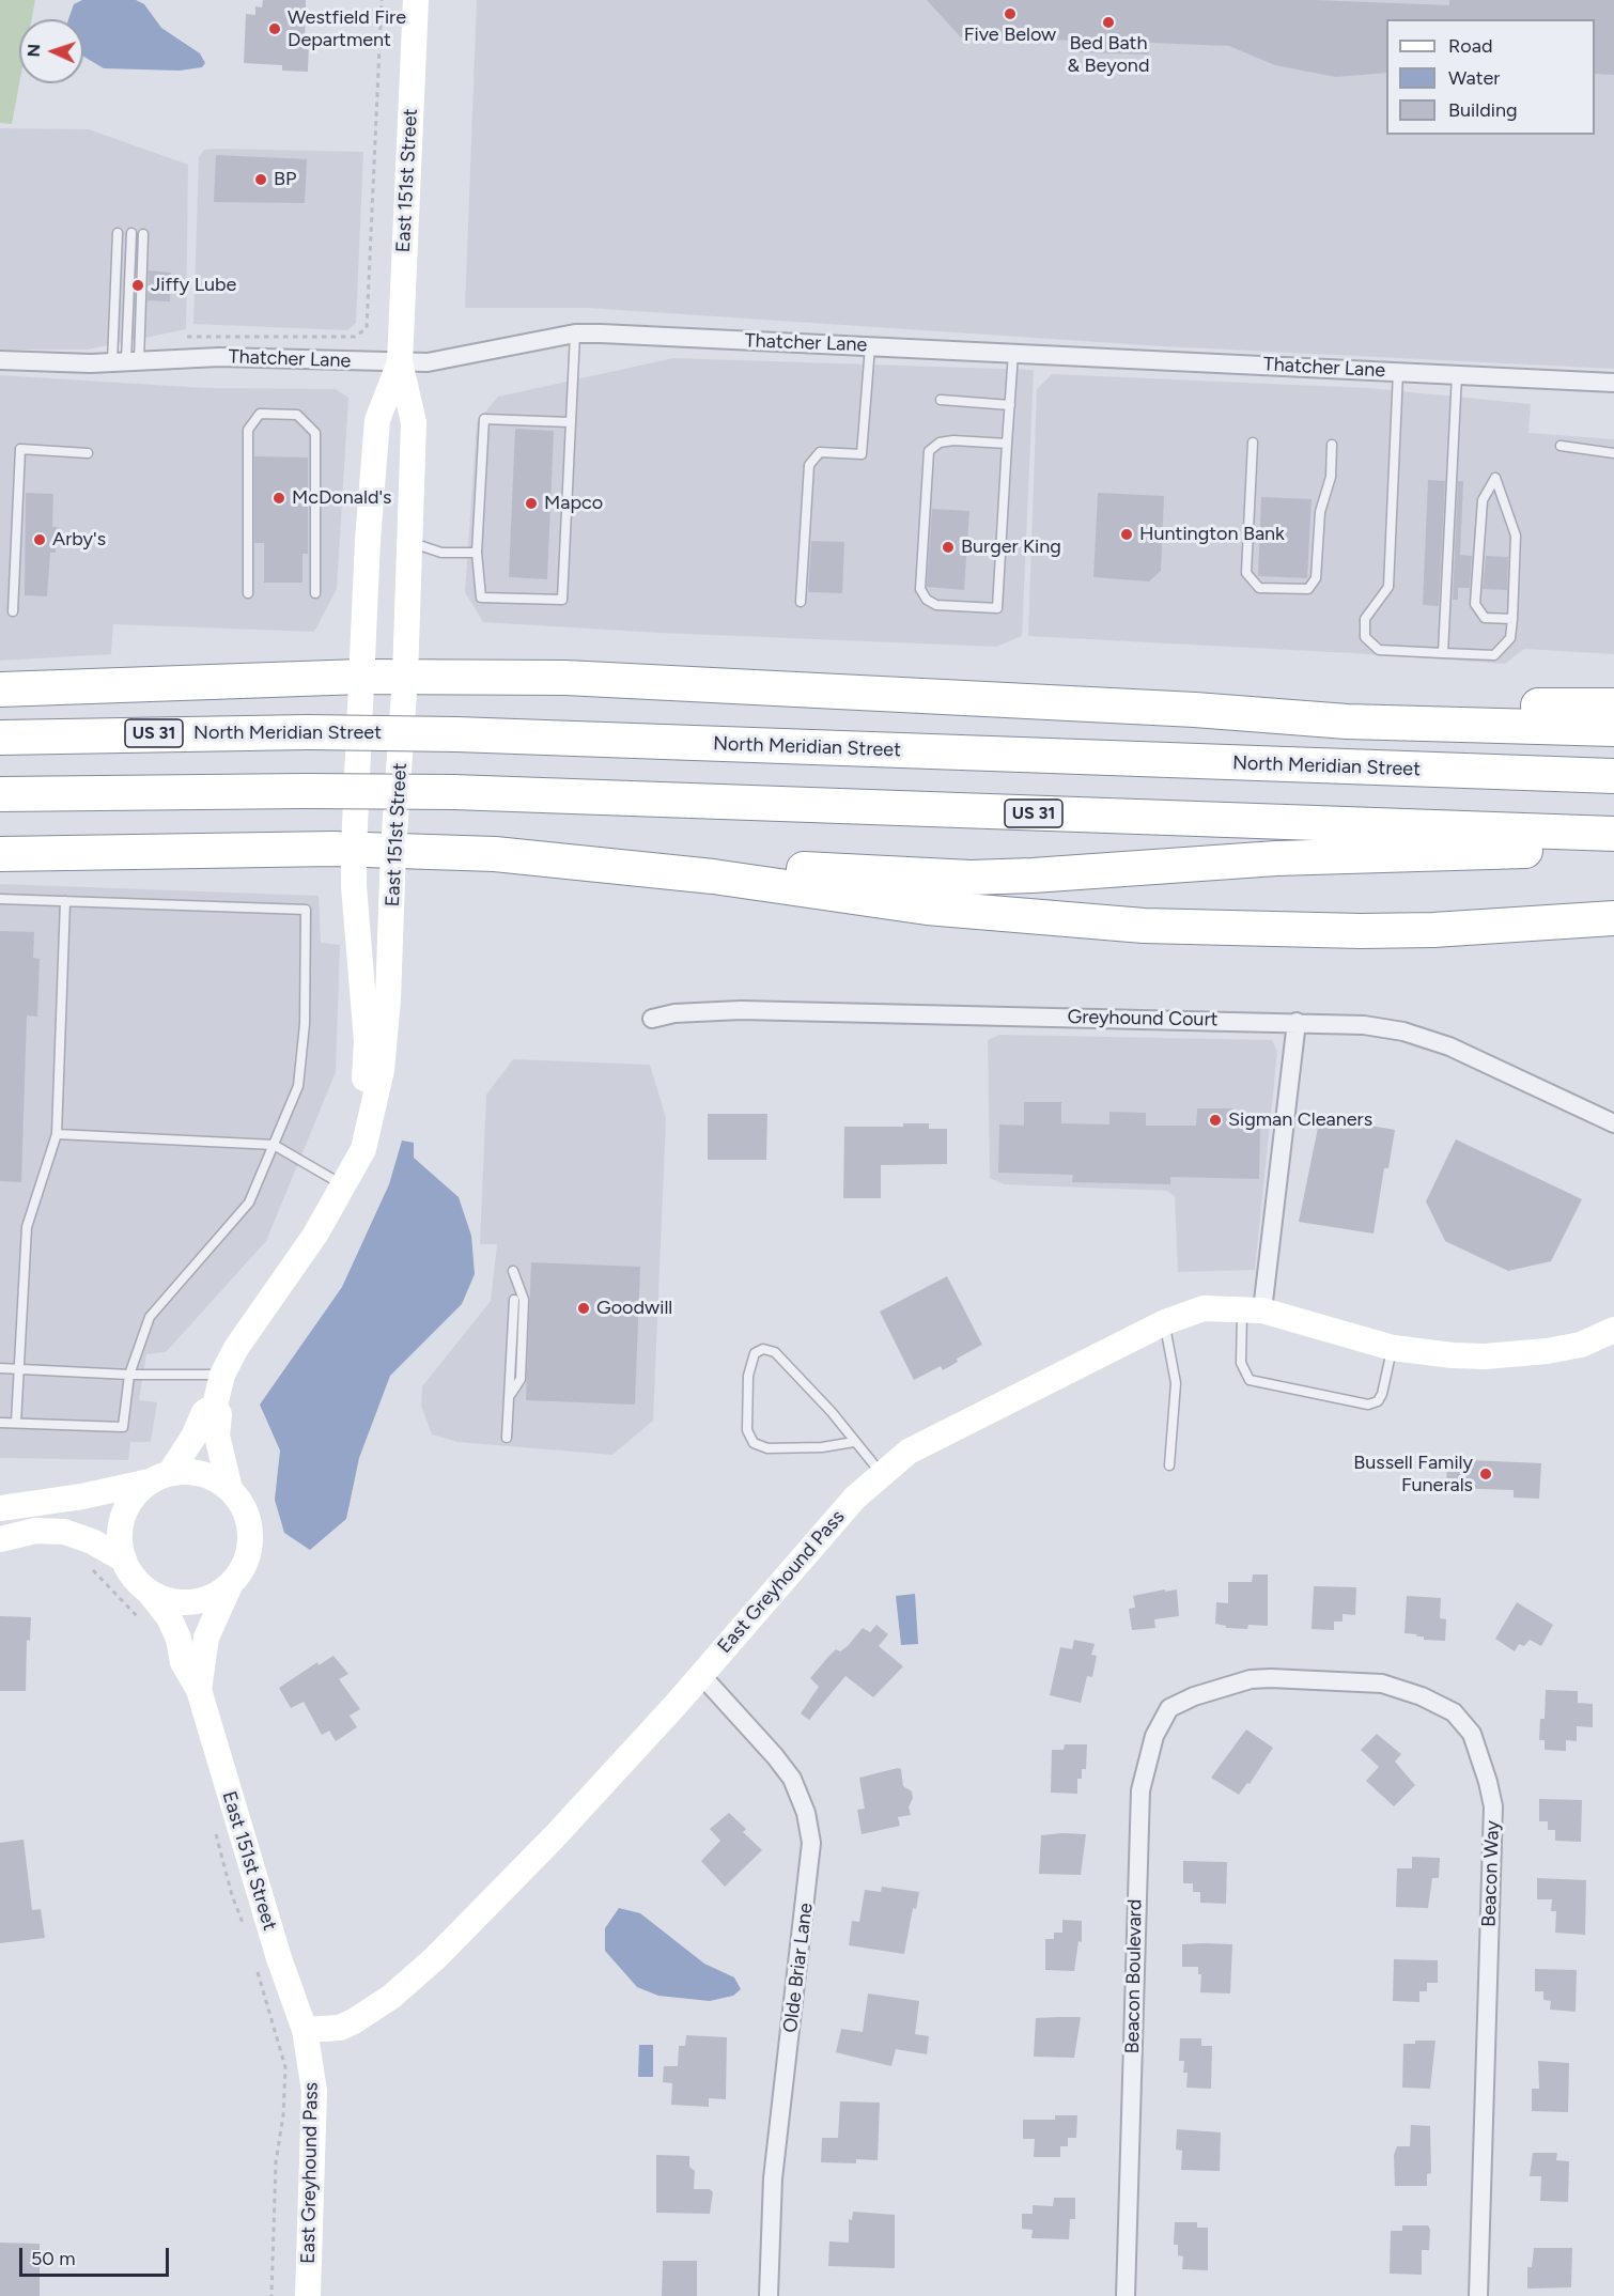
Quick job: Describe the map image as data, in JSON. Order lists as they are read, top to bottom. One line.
{"streets":{"highway":["US 31","North Meridian Street"],"street":["East 151st Street","Thatcher Lane","Greyhound Court","East Greyhound Pass","Beacon Way","Olde Briar Lane","Beacon Boulevard"]},"crossings":[["East 151st Street","Thatcher Lane"],["East 151st Street","East Greyhound Pass"],["East Greyhound Pass","Olde Briar Lane"],["Beacon Way","Beacon Boulevard"]],"places":["Five Below","Bed Bath & Beyond","Westfield Fire Department","BP","Jiffy Lube","McDonald's","Mapco","Huntington Bank","Arby's","Burger King","Sigman Cleaners","Goodwill","Bussell Family Funerals"],"legend":["Road","Water","Building"],"scale_bar":"50 m","north":"left"}
